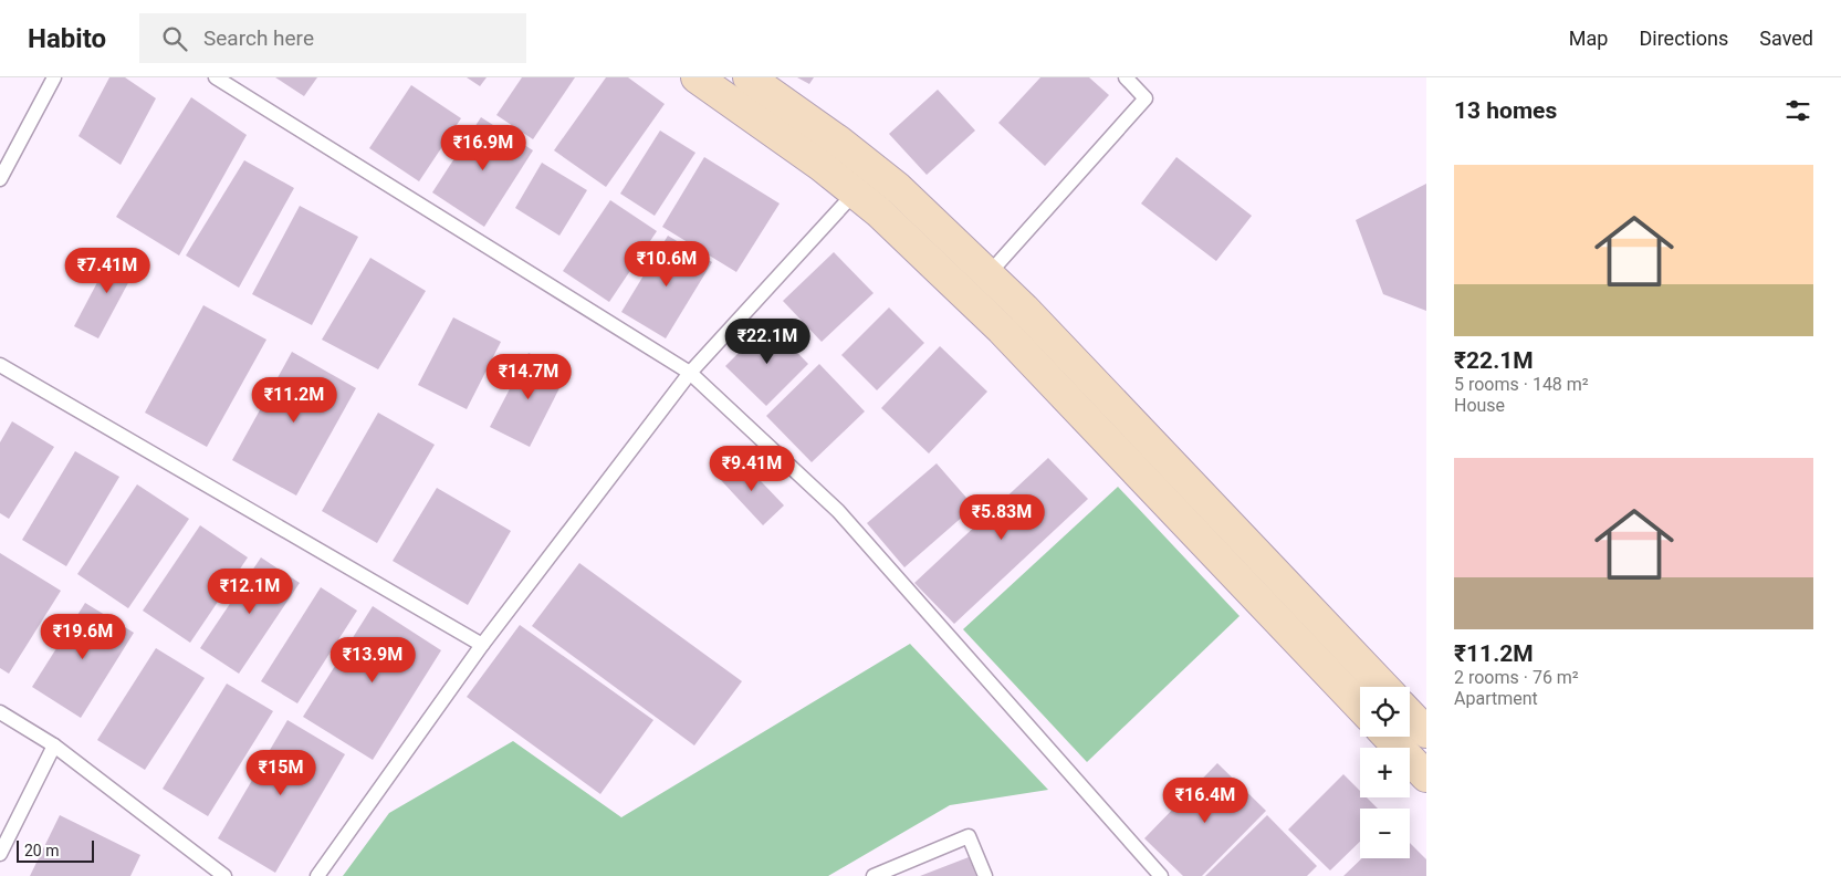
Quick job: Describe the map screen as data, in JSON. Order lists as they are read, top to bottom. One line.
{"scale_bar":"20 m","page":{"header":"Habito","search":"Search here","nav":["Map","Directions","Saved"],"heading":"13 homes","price":["₹16.9M","₹10.6M","₹7.41M","₹22.1M","₹14.7M","₹11.2M","₹9.41M","₹5.83M","₹12.1M","₹19.6M","₹13.9M","₹15M","₹16.4M"],"list":[{"name":"₹22.1M","note":"5 rooms · 148 m² · House"},{"name":"₹11.2M","note":"2 rooms · 76 m² · Apartment"}],"map_buttons":["+","−"],"scale":"20 m"}}
